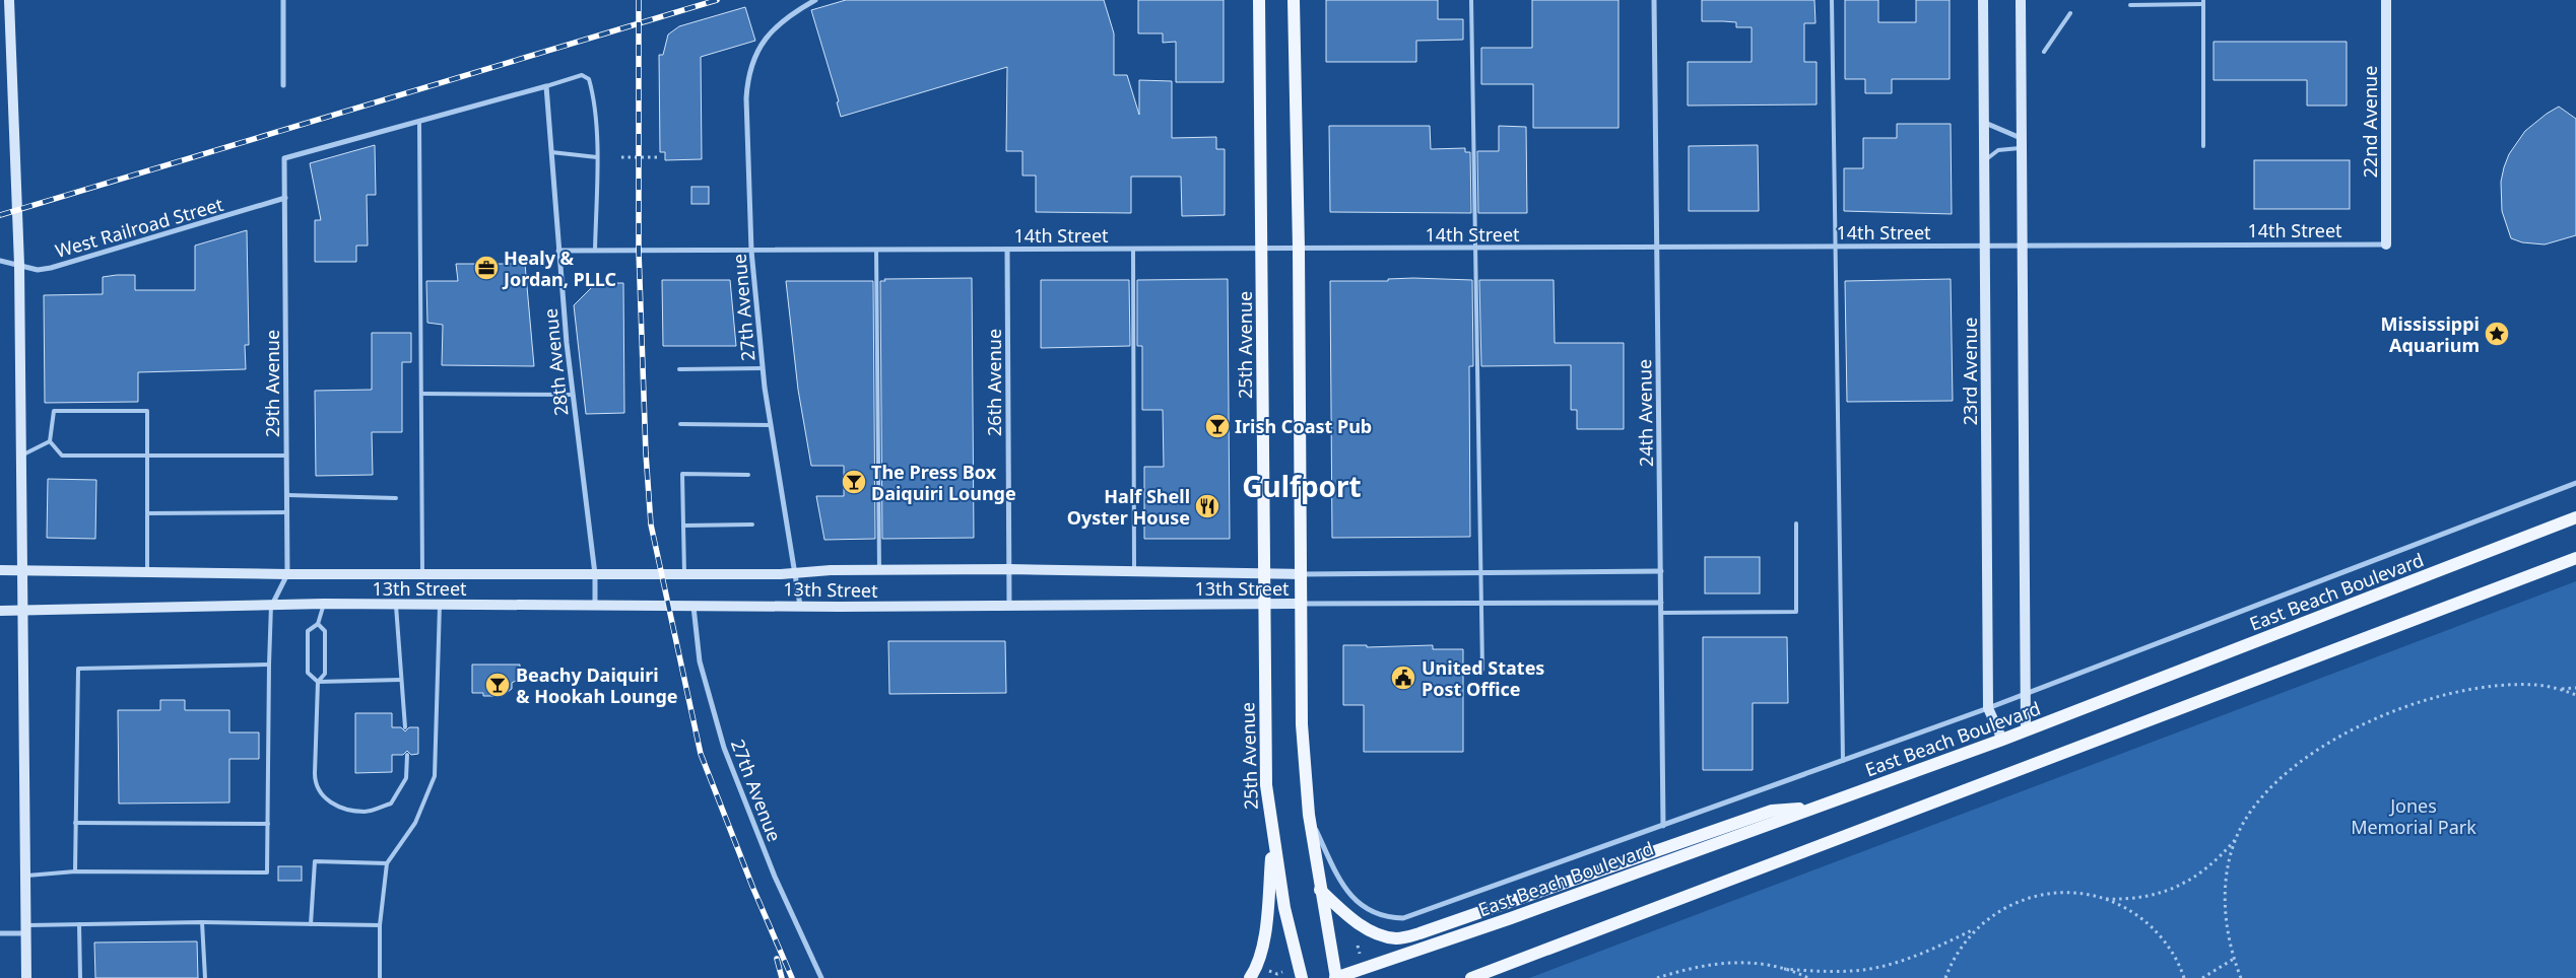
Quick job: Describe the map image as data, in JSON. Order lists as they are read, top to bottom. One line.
{"streets":{"main road":["25th Avenue","East Beach Boulevard"],"street":["22nd Avenue","West Railroad Street","14th Street","27th Avenue","28th Avenue","23rd Avenue","26th Avenue","29th Avenue","24th Avenue","13th Street"]},"crossings":[["22nd Avenue","14th Street"],["West Railroad Street","29th Avenue"],["14th Street","27th Avenue"],["14th Street","25th Avenue"],["14th Street","28th Avenue"],["14th Street","23rd Avenue"],["14th Street","26th Avenue"],["14th Street","24th Avenue"],["27th Avenue","13th Street"],["25th Avenue","13th Street"],["28th Avenue","13th Street"],["23rd Avenue","East Beach Boulevard"],["26th Avenue","13th Street"],["29th Avenue","13th Street"],["24th Avenue","13th Street"]],"districts":["Gulfport"],"parks":["Jones Memorial Park"],"places":{"office":["Healy & Jordan, PLLC"],"place":["Mississippi Aquarium"],"bar":["Irish Coast Pub","The Press Box Daiquiri Lounge","Beachy Daiquiri & Hookah Lounge"],"restaurant":["Half Shell Oyster House"],"public building":["United States Post Office"]}}
